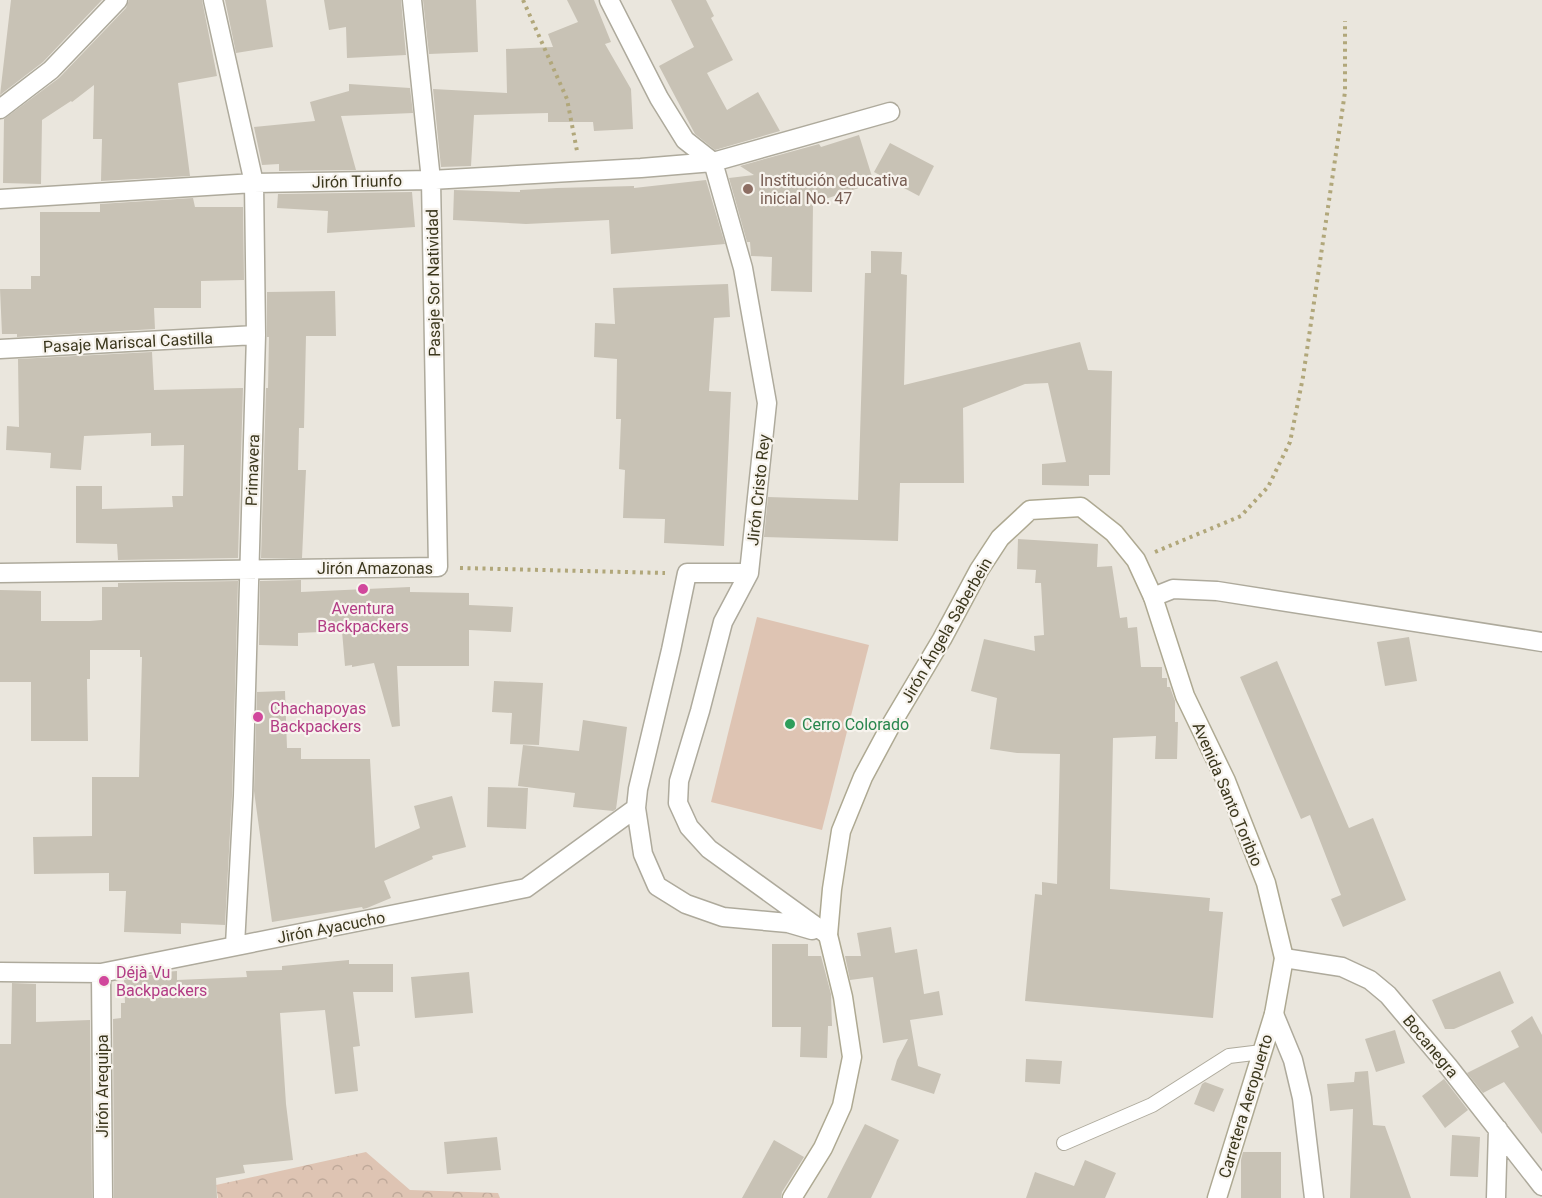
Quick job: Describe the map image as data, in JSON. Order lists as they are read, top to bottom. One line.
{"streets":{"street":["Jirón Triunfo","Pasaje Sor Natividad","Pasaje Mariscal Castilla","Primavera","Jirón Cristo Rey","Jirón Amazonas","Jirón Ángela Saberbein","Avenida Santo Toribio","Jirón Ayacucho","Bocanegra","Jirón Arequipa","Carretera Aeropuerto"]},"crossings":[["Jirón Triunfo","Pasaje Sor Natividad"],["Jirón Triunfo","Primavera"],["Jirón Triunfo","Jirón Cristo Rey"],["Pasaje Sor Natividad","Jirón Amazonas"],["Pasaje Mariscal Castilla","Primavera"],["Primavera","Jirón Amazonas"],["Primavera","Jirón Ayacucho"],["Jirón Cristo Rey","Jirón Ángela Saberbein"],["Jirón Ángela Saberbein","Avenida Santo Toribio"],["Avenida Santo Toribio","Bocanegra"],["Avenida Santo Toribio","Carretera Aeropuerto"],["Jirón Ayacucho","Jirón Arequipa"]],"places":["Institución educativa inicial No. 47","Aventura Backpackers","Chachapoyas Backpackers","Cerro Colorado","Déjà Vu Backpackers"]}
